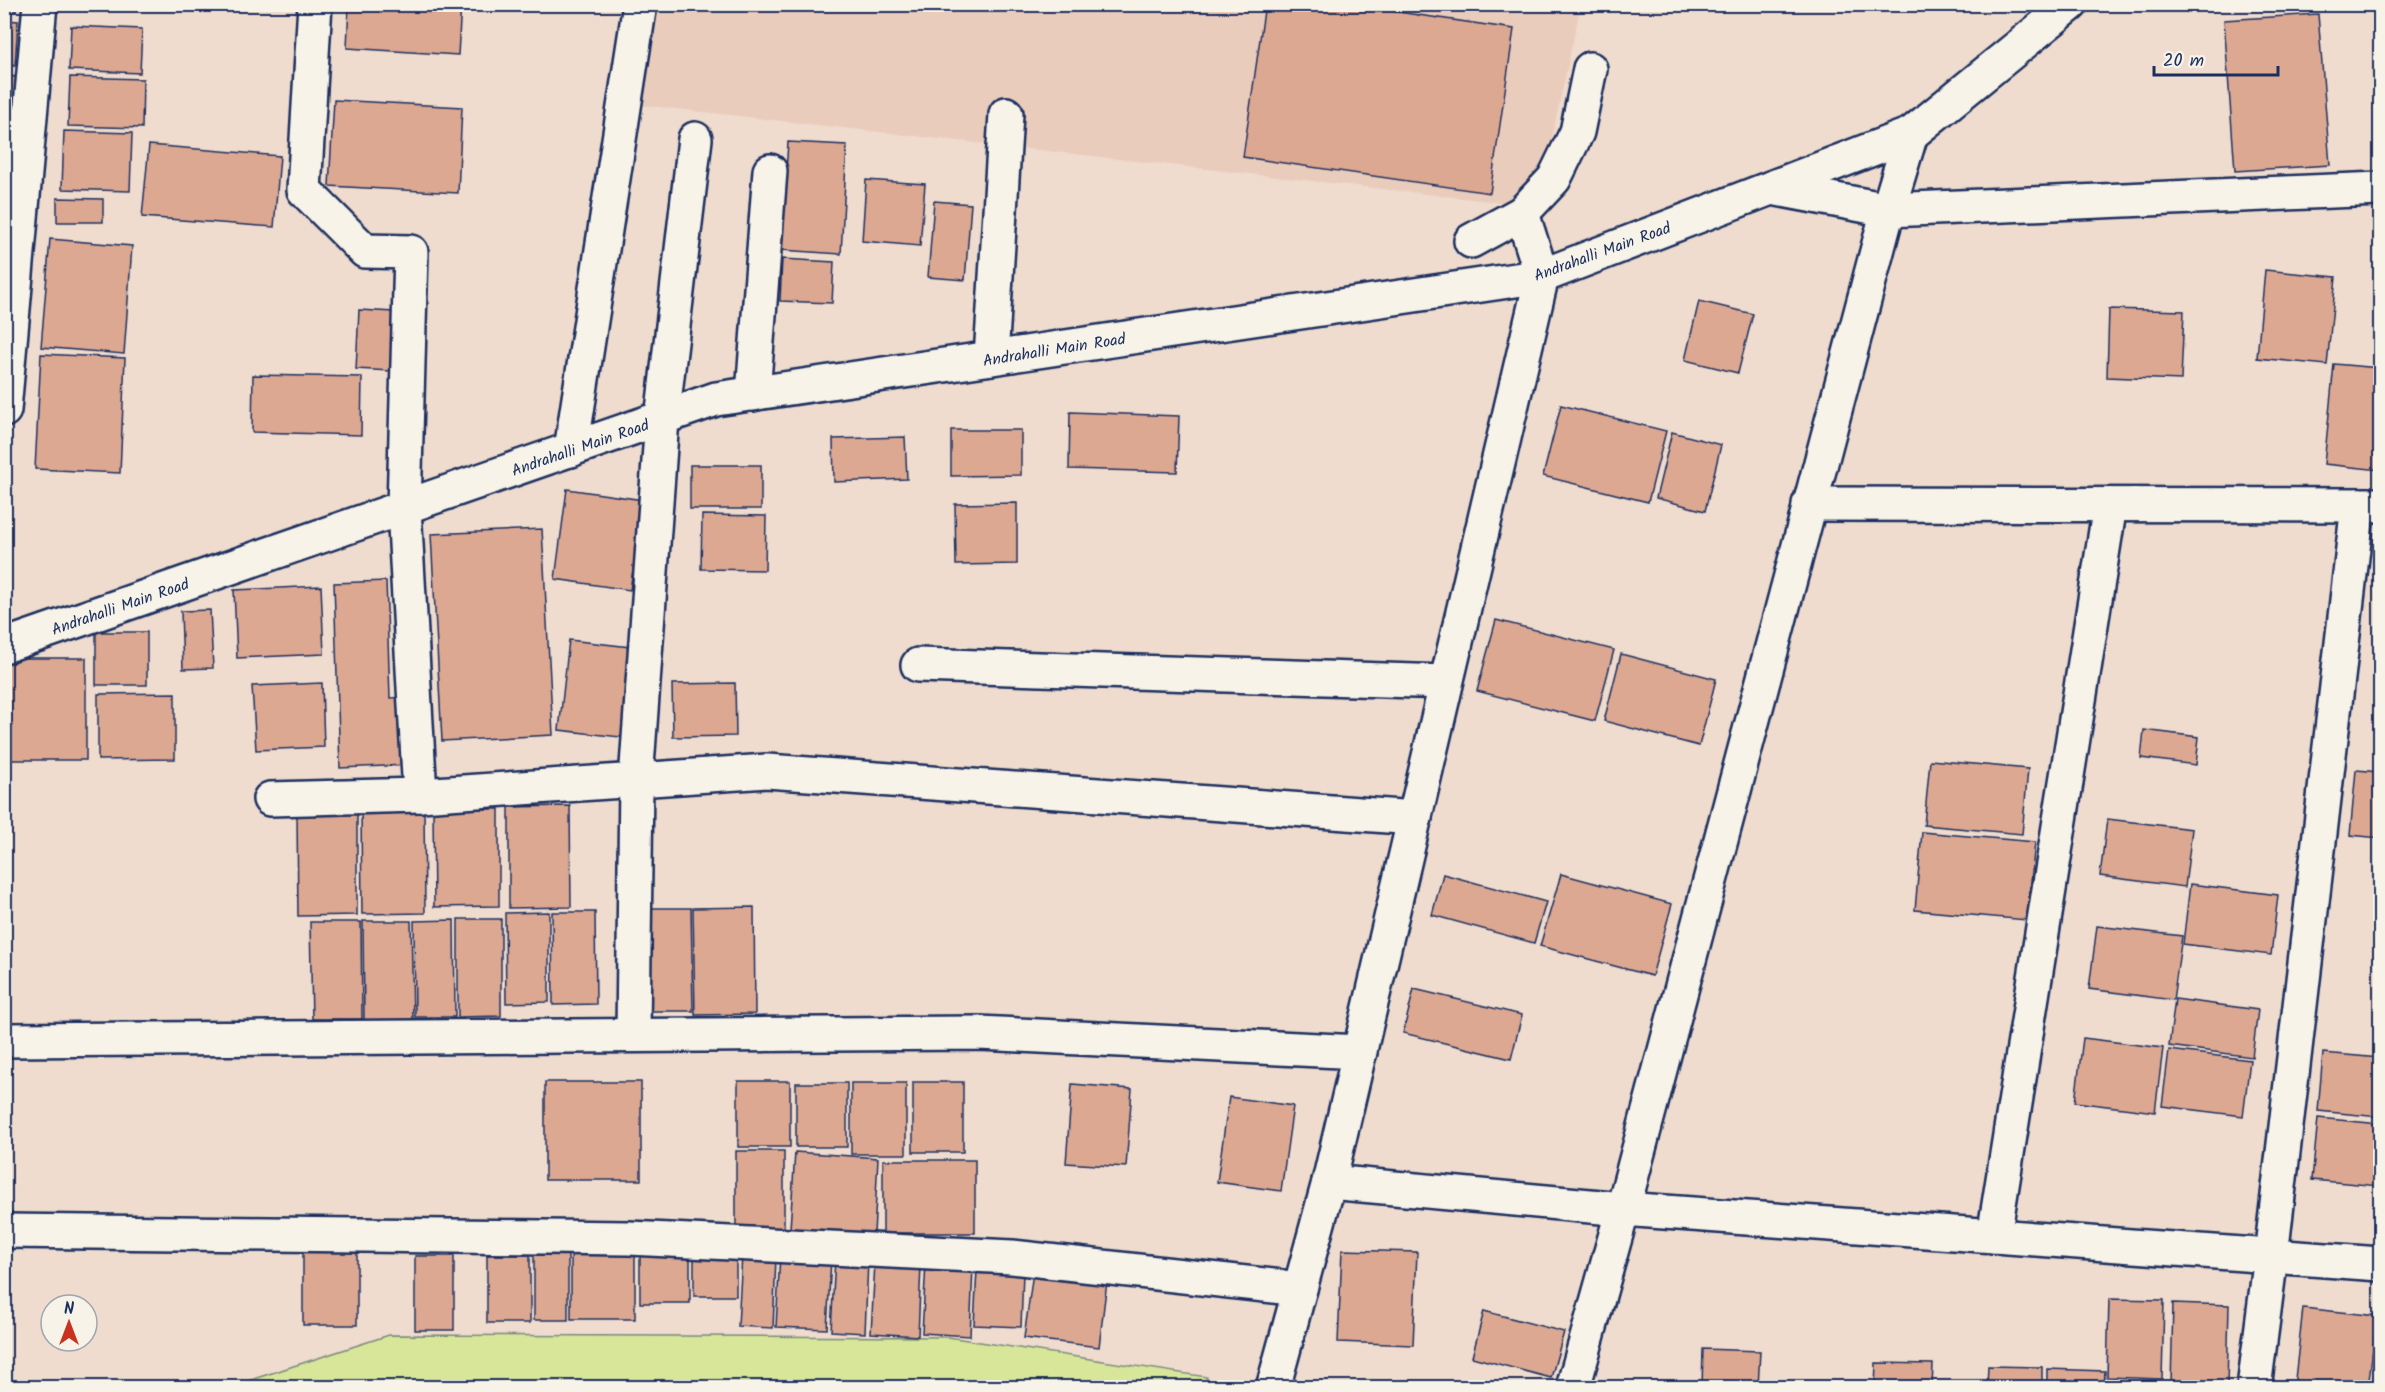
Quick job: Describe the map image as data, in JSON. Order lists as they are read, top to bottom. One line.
{"streets":{"street":["Andrahalli Main Road"]},"scale_bar":"20 m","north":"top"}
